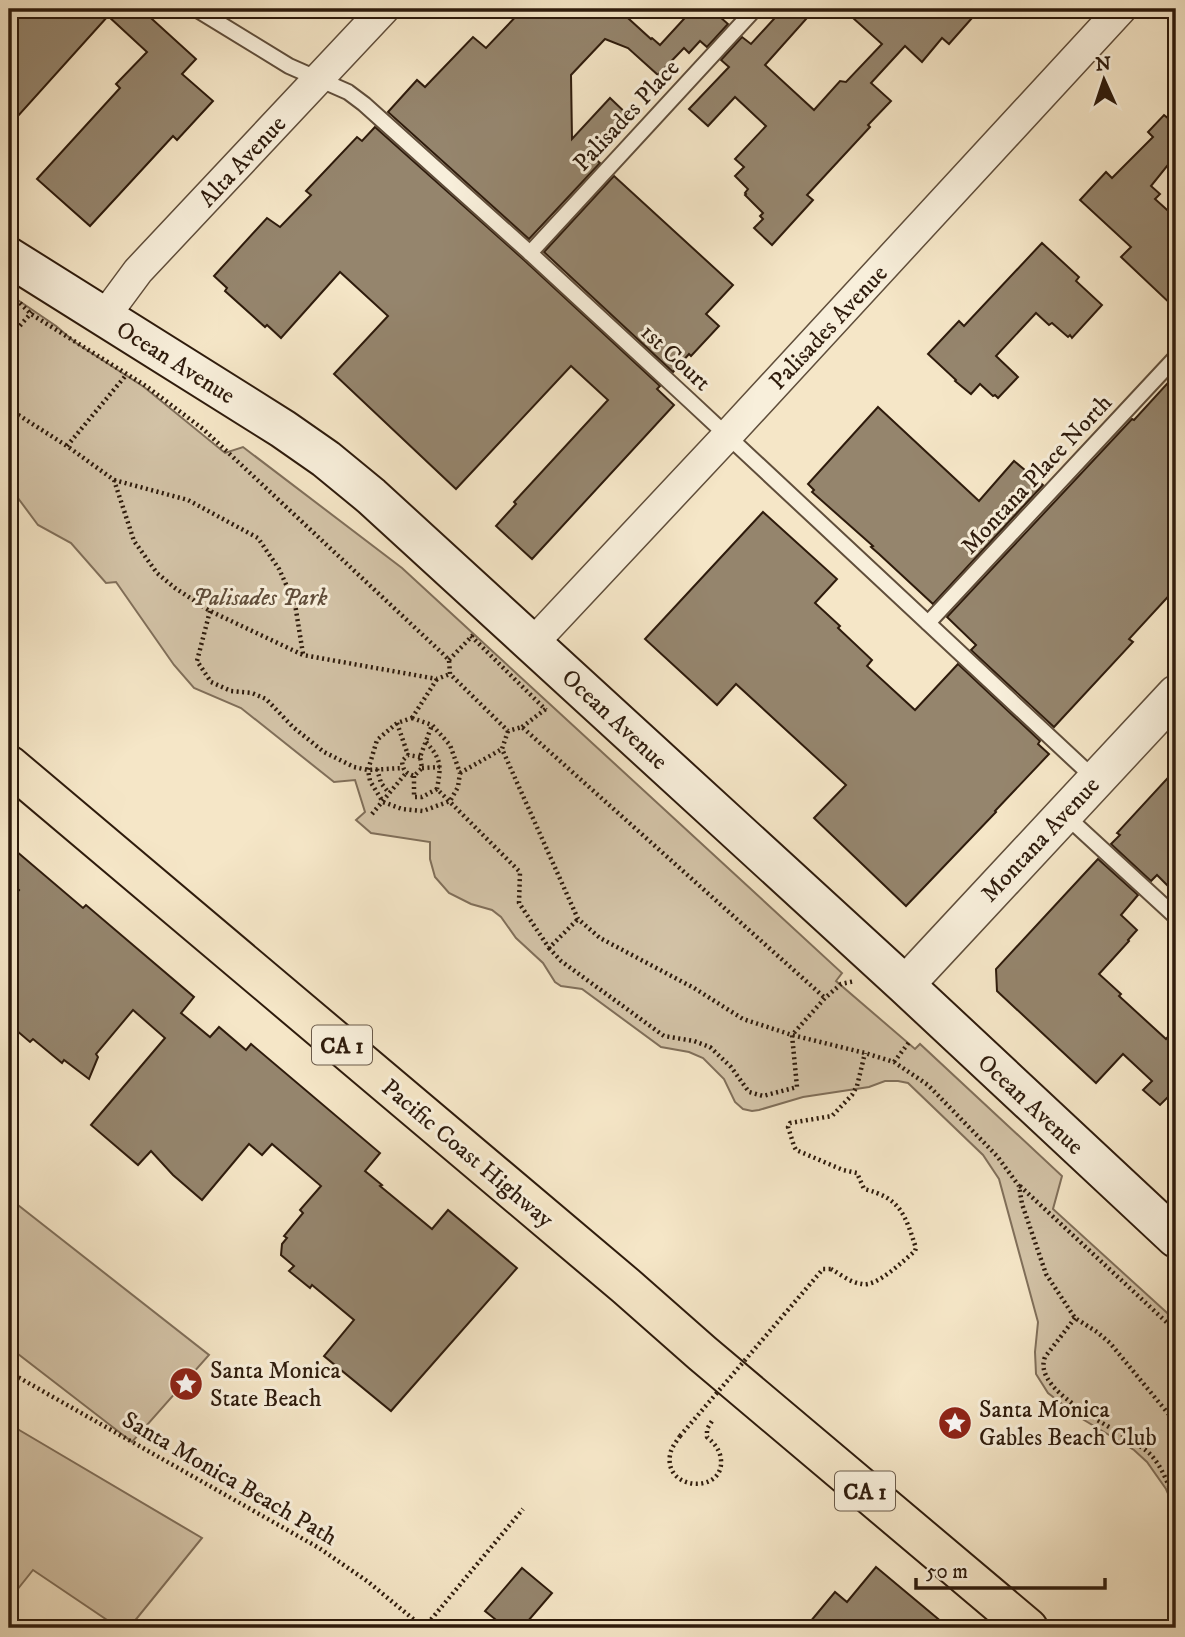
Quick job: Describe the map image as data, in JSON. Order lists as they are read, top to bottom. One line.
{"streets":{"highway":["CA 1","Pacific Coast Highway"],"main road":["Ocean Avenue"],"street":["Alta Avenue","Palisades Avenue","Montana Avenue"],"lane":["Palisades Place","1st Court","Montana Place North"],"path":["Santa Monica Beach Path"]},"crossings":[["Palisades Place","1st Court"],["Alta Avenue","1st Court"],["Alta Avenue","Ocean Avenue"],["Palisades Avenue","1st Court"],["Palisades Avenue","Ocean Avenue"],["1st Court","Montana Place North"],["1st Court","Montana Avenue"],["Ocean Avenue","Montana Avenue"]],"parks":["Palisades Park"],"places":{"place":["Santa Monica State Beach","Santa Monica Gables Beach Club"]},"scale_bar":"50 m","north":"top"}
